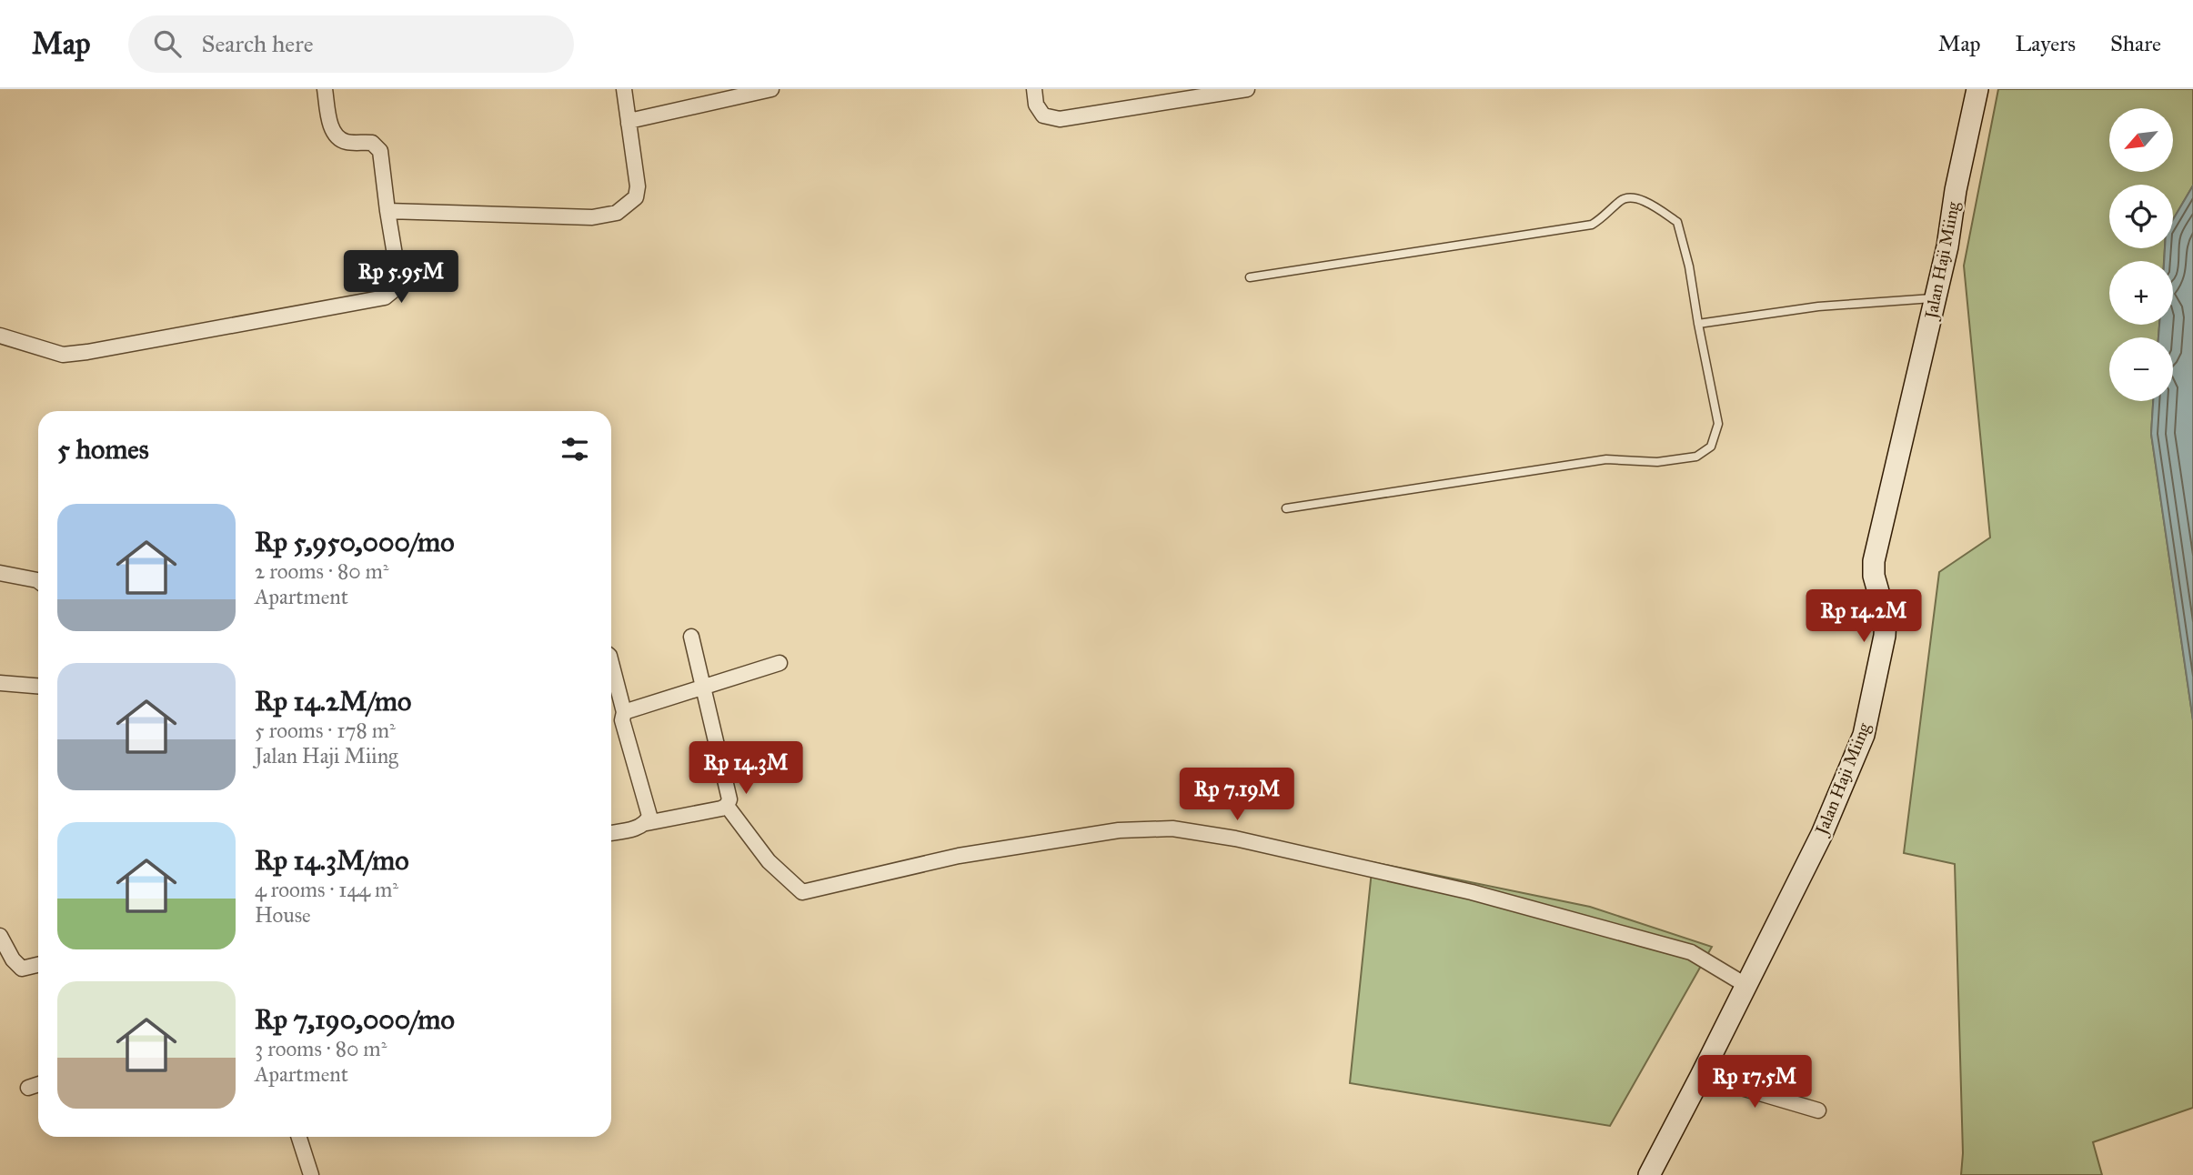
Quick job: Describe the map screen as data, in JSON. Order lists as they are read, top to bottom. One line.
{"streets":{"main road":["Jalan Haji Miing"]},"north":"bottom left","page":{"header":"Map","search":"Search here","nav":["Map","Layers","Share"],"map_buttons":["+","−"],"price":["Rp 5.95M","Rp 14.2M","Rp 14.3M","Rp 7.19M","Rp 17.5M"],"heading":"5 homes","list":[{"name":"Rp 5,950,000/mo","note":"2 rooms · 80 m² · Apartment"},{"name":"Rp 14.2M/mo","note":"5 rooms · 178 m² · Jalan Haji Miing"},{"name":"Rp 14.3M/mo","note":"4 rooms · 144 m² · House"},{"name":"Rp 7,190,000/mo","note":"3 rooms · 80 m² · Apartment"}]}}
